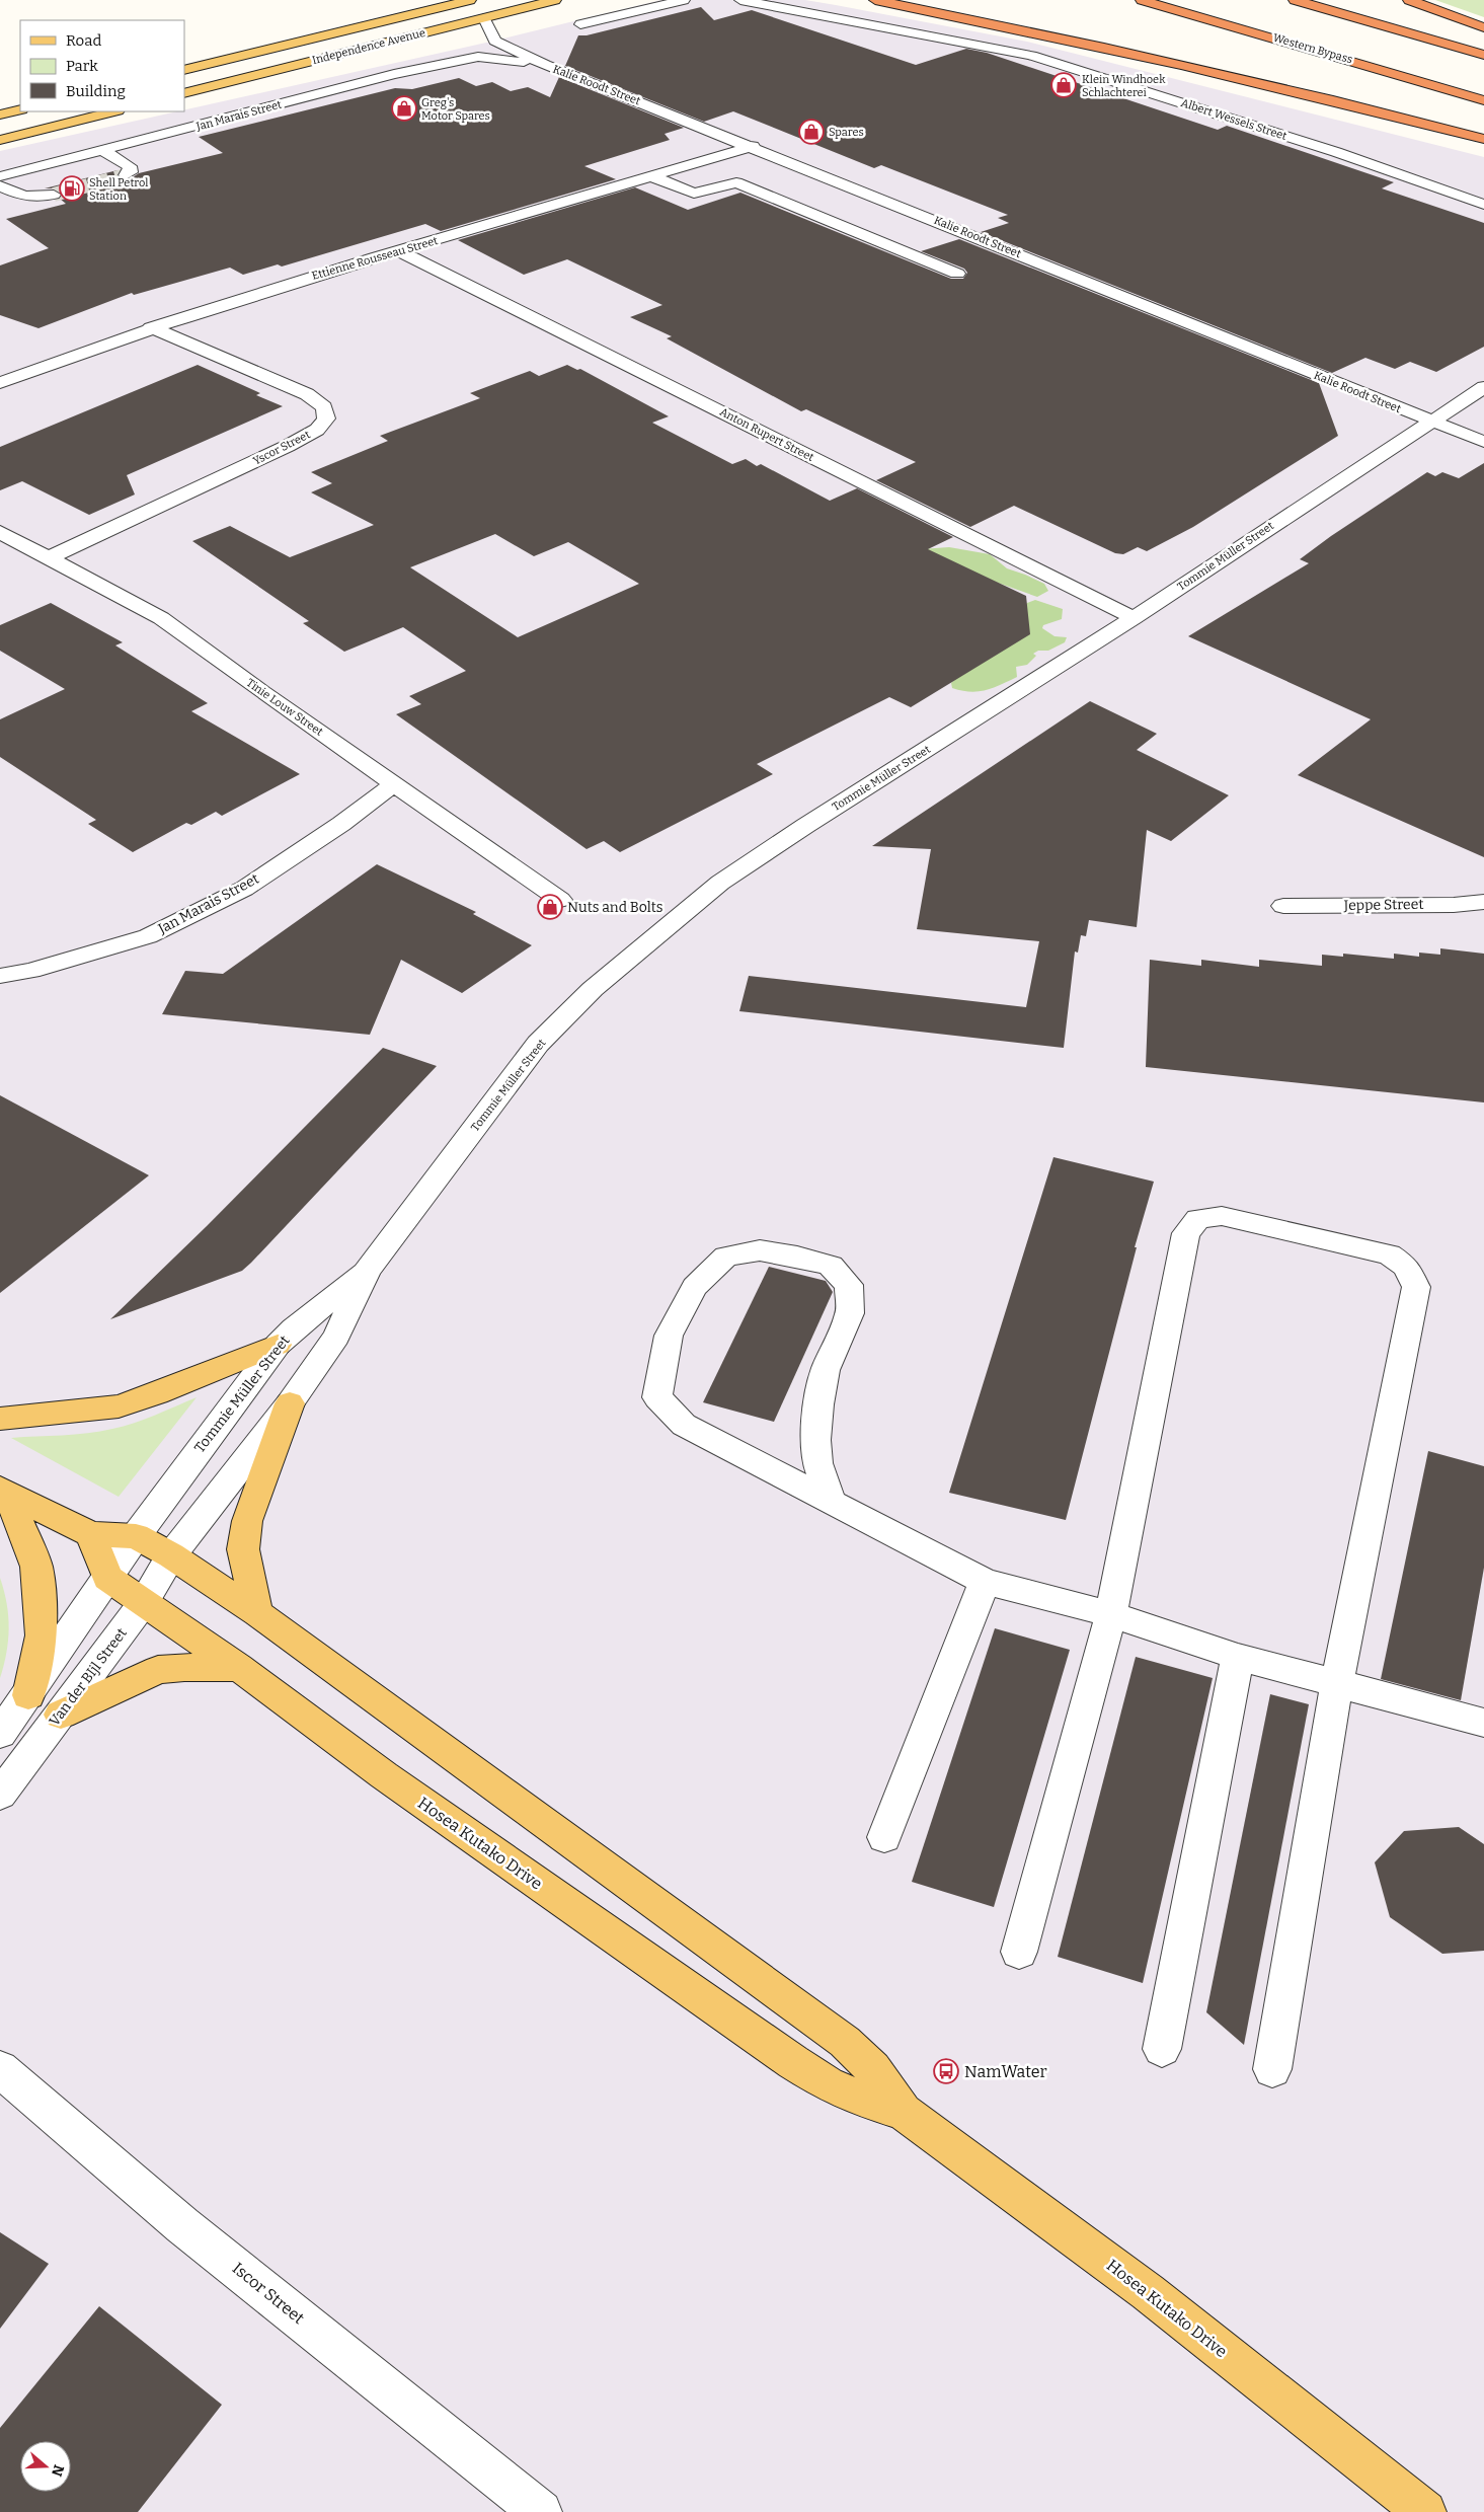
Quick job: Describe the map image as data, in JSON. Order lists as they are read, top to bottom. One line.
{"streets":{"highway":["Western Bypass"],"main road":["Independence Avenue","Hosea Kutako Drive"],"street":["Kalie Roodt Street","Jan Marais Street","Albert Wessels Street","Ettienne Rousseau Street","Anton Rupert Street","Yscor Street","Tommie Müller Street","Tinie Louw Street","Jeppe Street","Van der BIjl Street","Iscor Street"]},"crossings":[["Kalie Roodt Street","Jan Marais Street"],["Kalie Roodt Street","Ettienne Rousseau Street"],["Kalie Roodt Street","Tommie Müller Street"],["Jan Marais Street","Tinie Louw Street"],["Ettienne Rousseau Street","Anton Rupert Street"],["Ettienne Rousseau Street","Yscor Street"],["Anton Rupert Street","Tommie Müller Street"],["Yscor Street","Tinie Louw Street"],["Tommie Müller Street","Van der BIjl Street"],["Tommie Müller Street","Hosea Kutako Drive"],["Van der BIjl Street","Hosea Kutako Drive"]],"places":{"shop":["Klein Windhoek Schlachterei","Greg's Motor Spares","Spares","Nuts and Bolts"],"fuel station":["Shell Petrol Station"],"bus stop":["NamWater"]},"legend":["Road","Park","Building"],"north":"right"}
